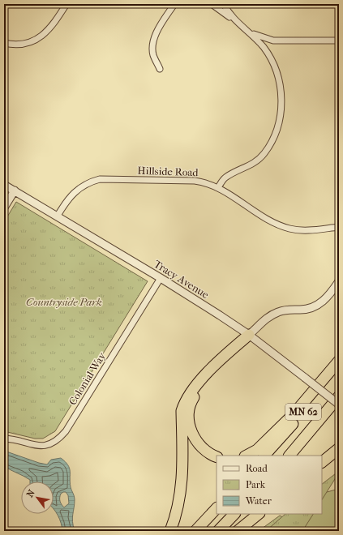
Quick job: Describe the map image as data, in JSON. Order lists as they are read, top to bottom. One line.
{"streets":{"highway":["MN 62"],"street":["Hillside Road","Tracy Avenue","Colonial Way"]},"crossings":[["Hillside Road","Tracy Avenue"],["Tracy Avenue","Colonial Way"]],"parks":["Countryside Park"],"legend":["Road","Park","Water"],"north":"top left"}
